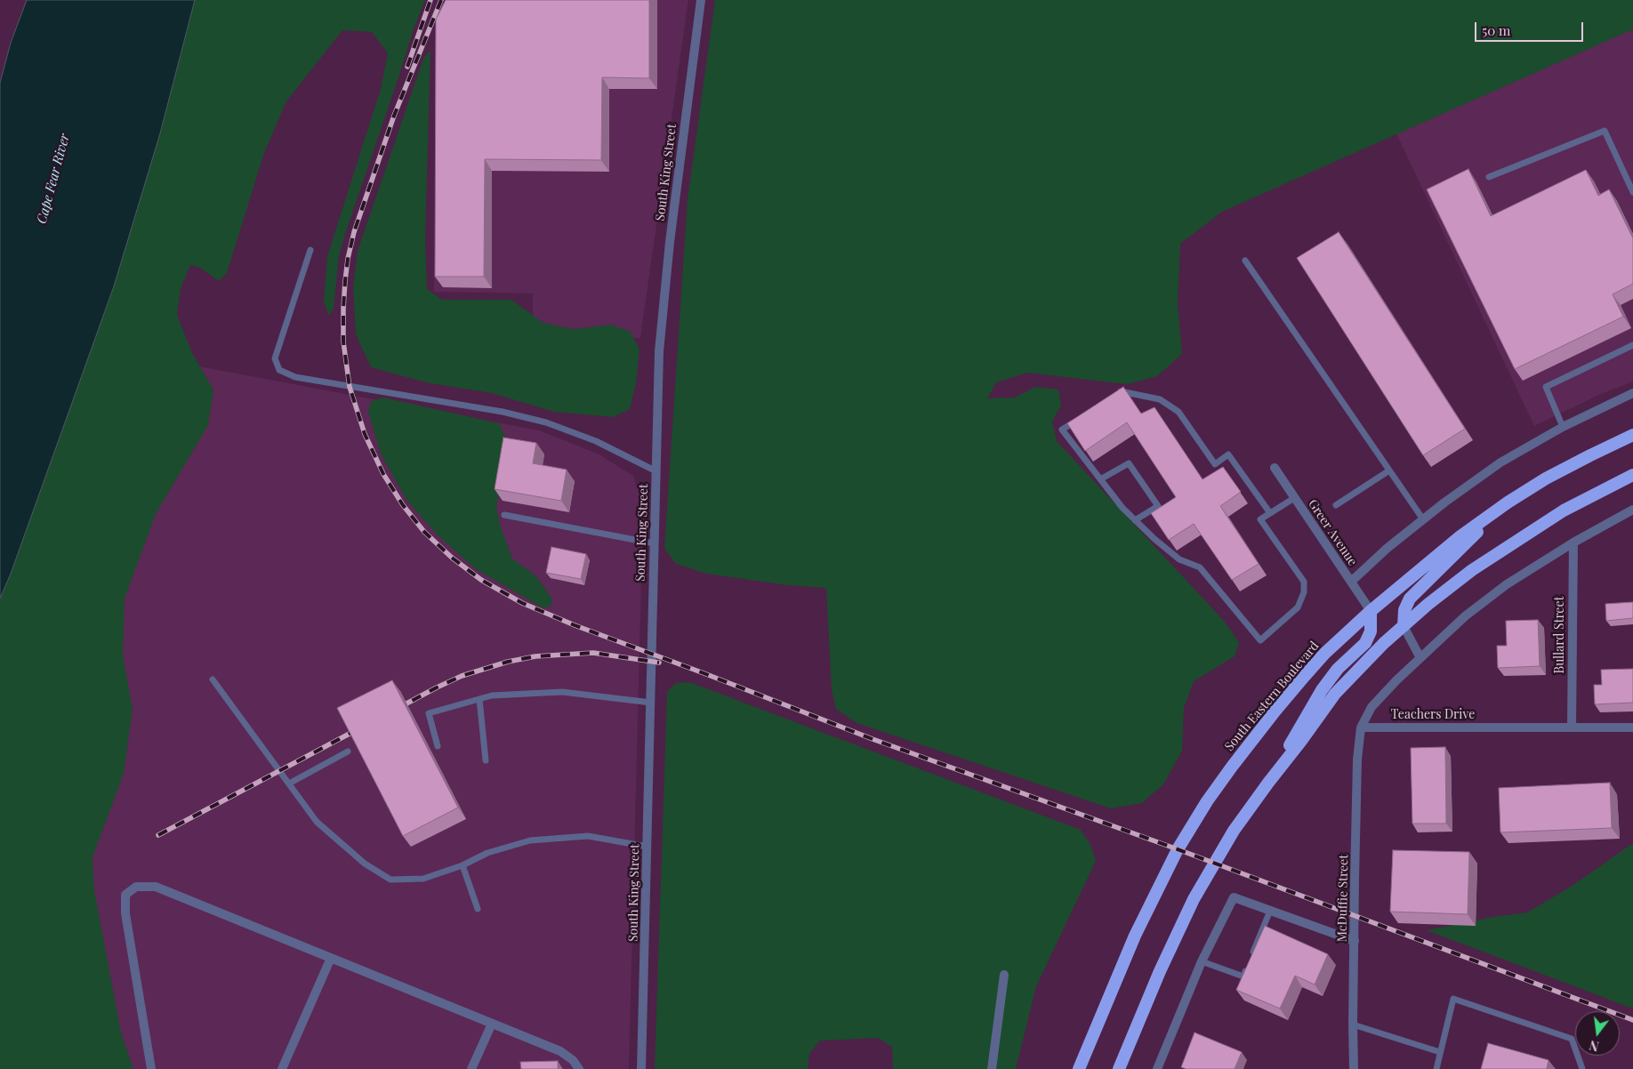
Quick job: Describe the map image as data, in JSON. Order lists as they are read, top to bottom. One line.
{"streets":{"highway":["South Eastern Boulevard"],"street":["South King Street","Greer Avenue","Bullard Street","Teachers Drive","McDuffie Street"]},"crossings":[["Greer Avenue","South Eastern Boulevard"],["Bullard Street","Teachers Drive"],["Teachers Drive","McDuffie Street"]],"water":["Cape Fear River"],"scale_bar":"50 m","north":"bottom"}
